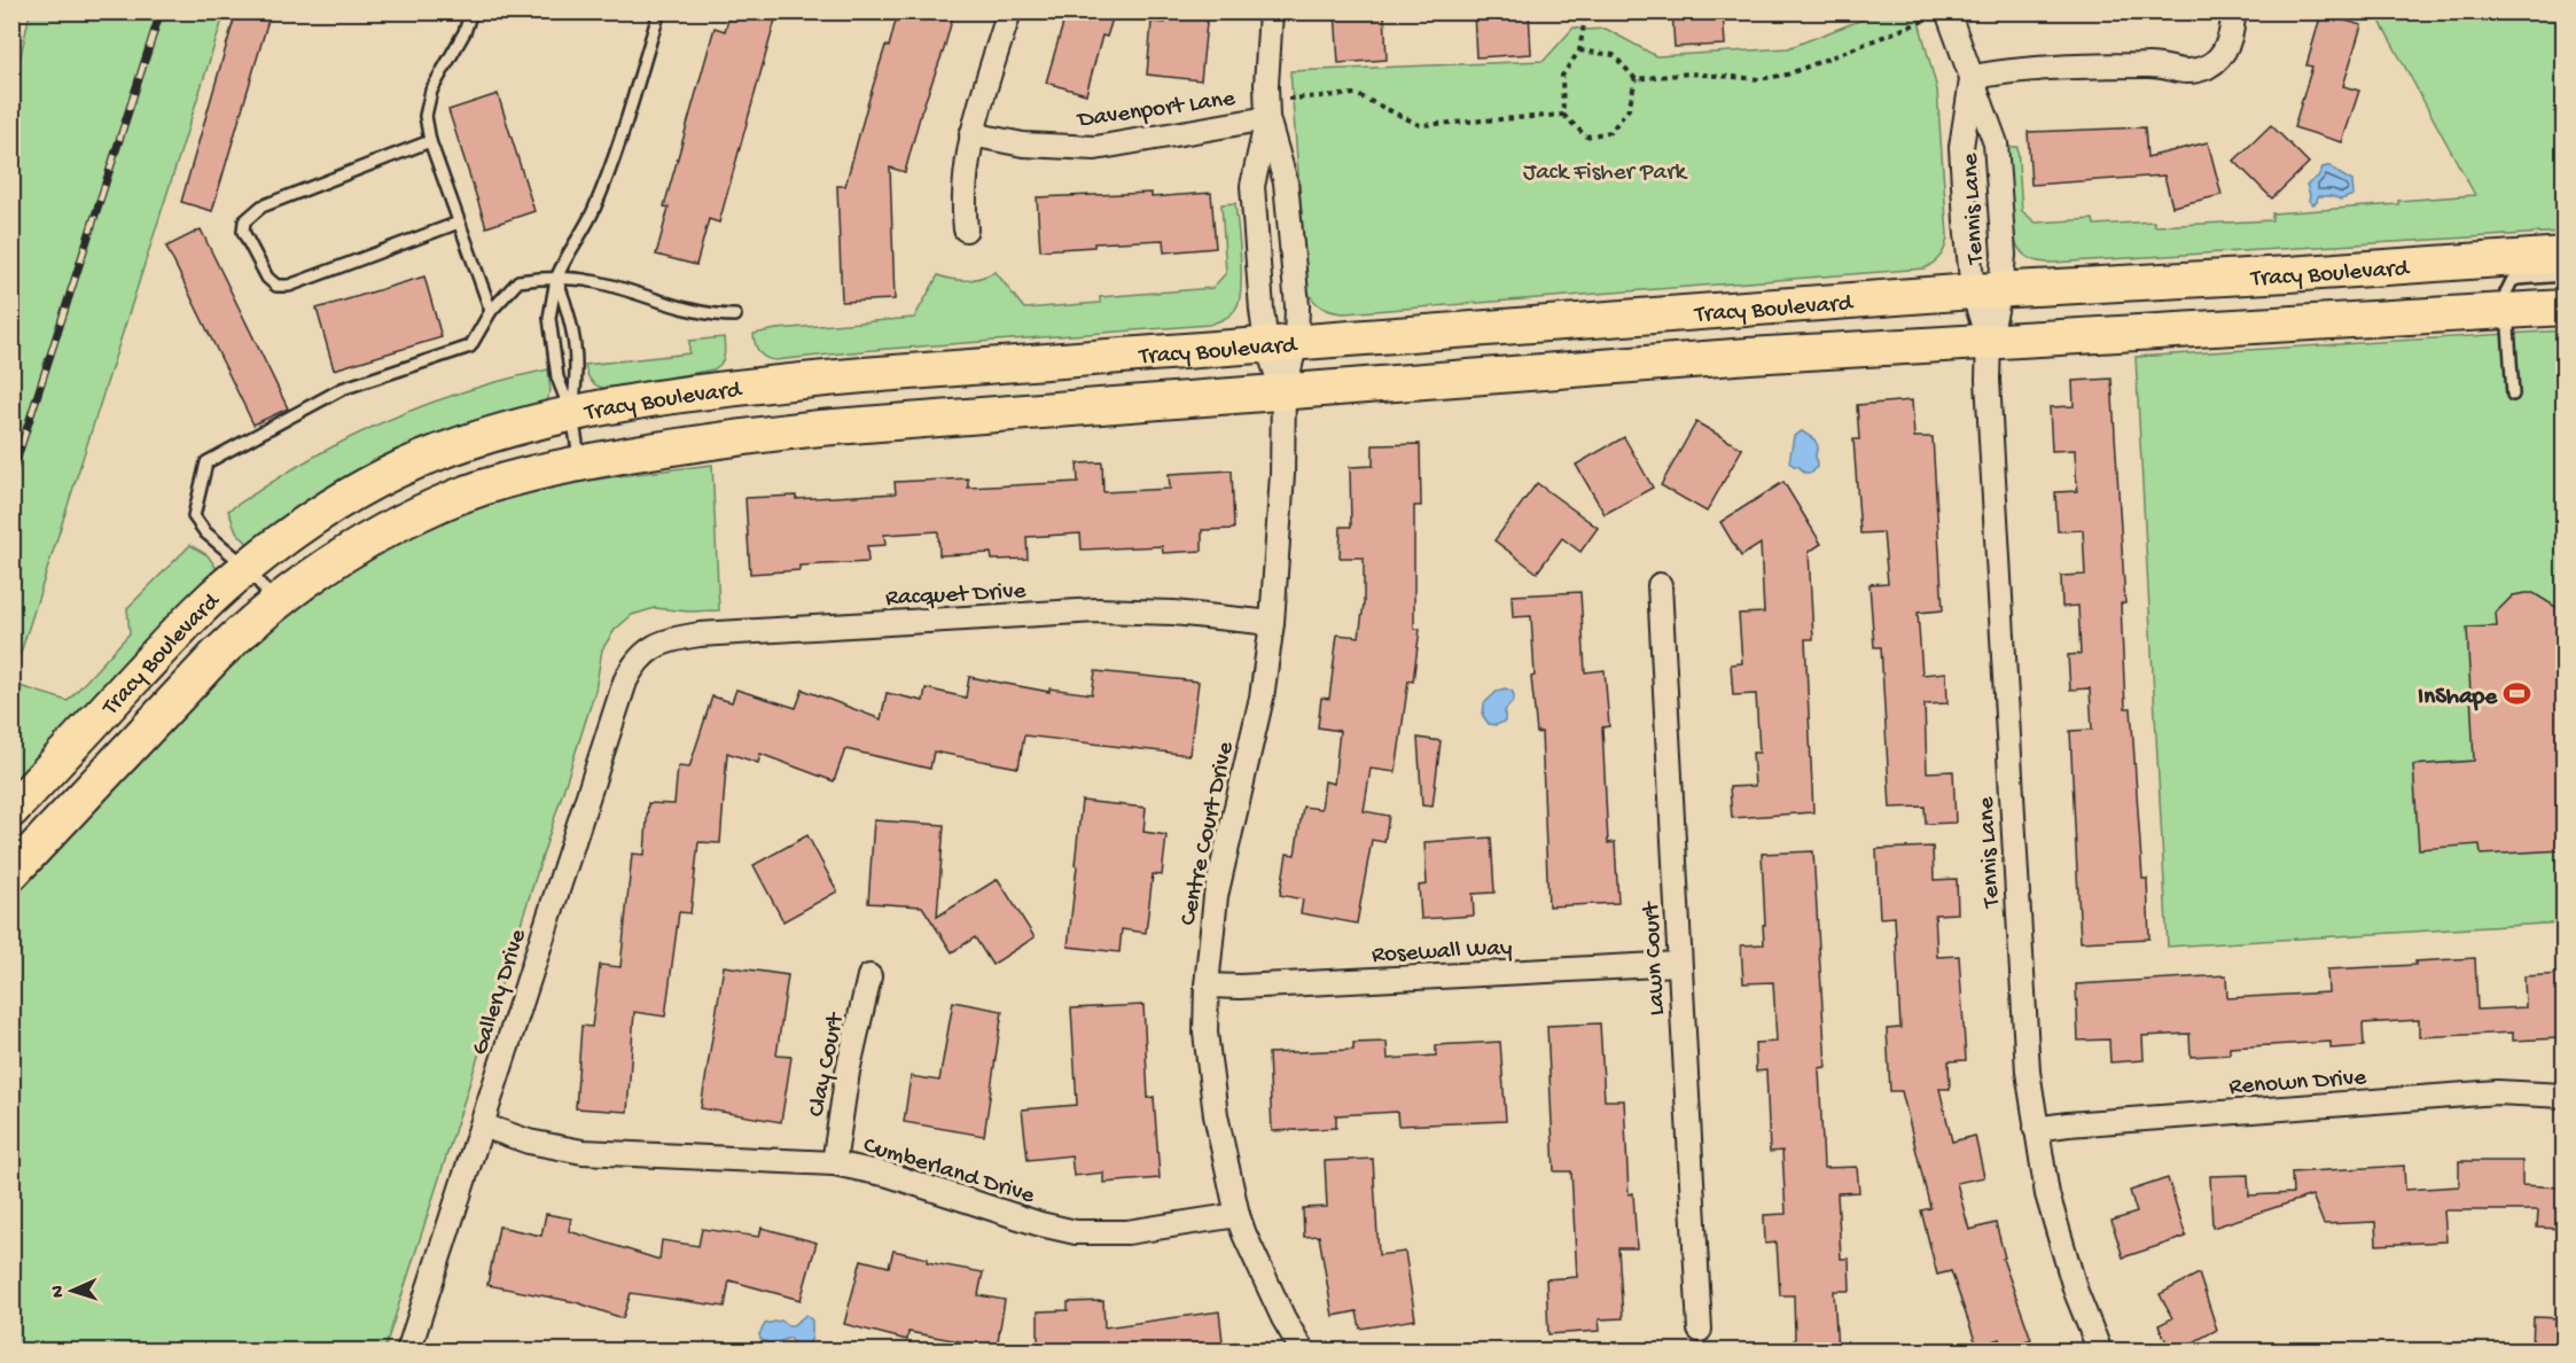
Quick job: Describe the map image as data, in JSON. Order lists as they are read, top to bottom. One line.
{"streets":{"main road":["Tracy Boulevard"],"street":["Davenport Lane","Tennis Lane","Racquet Drive","Centre Court Drive","Rosewall Way","Lawn Court","Gallery Drive","Clay Court","Renown Drive","Cumberland Drive"]},"crossings":[["Davenport Lane","Centre Court Drive"],["Tennis Lane","Tracy Boulevard"],["Tennis Lane","Renown Drive"],["Tracy Boulevard","Centre Court Drive"],["Racquet Drive","Centre Court Drive"],["Racquet Drive","Gallery Drive"],["Centre Court Drive","Rosewall Way"],["Centre Court Drive","Cumberland Drive"],["Rosewall Way","Lawn Court"],["Gallery Drive","Cumberland Drive"],["Clay Court","Cumberland Drive"]],"parks":["Jack Fisher Park"],"places":{"sports":["InShape"]},"north":"left"}
